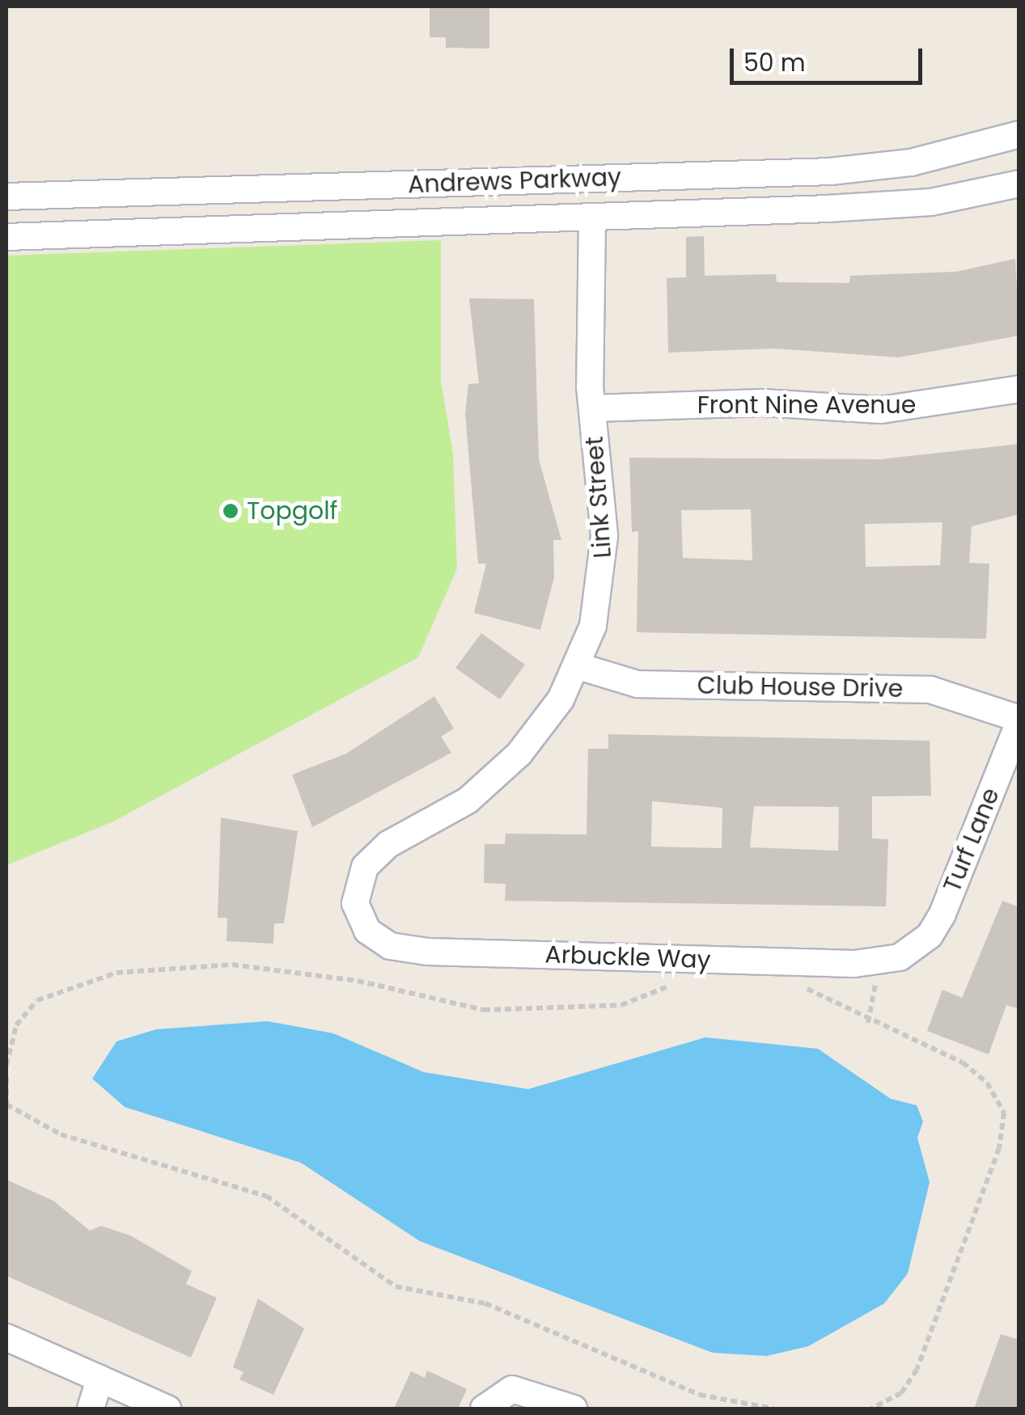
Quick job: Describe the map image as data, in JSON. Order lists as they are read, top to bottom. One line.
{"streets":{"street":["Andrews Parkway","Front Nine Avenue","Link Street","Club House Drive","Turf Lane","Arbuckle Way"]},"crossings":[["Andrews Parkway","Link Street"],["Front Nine Avenue","Link Street"],["Link Street","Club House Drive"],["Link Street","Arbuckle Way"],["Club House Drive","Turf Lane"],["Turf Lane","Arbuckle Way"]],"places":["Topgolf"],"scale_bar":"50 m"}
